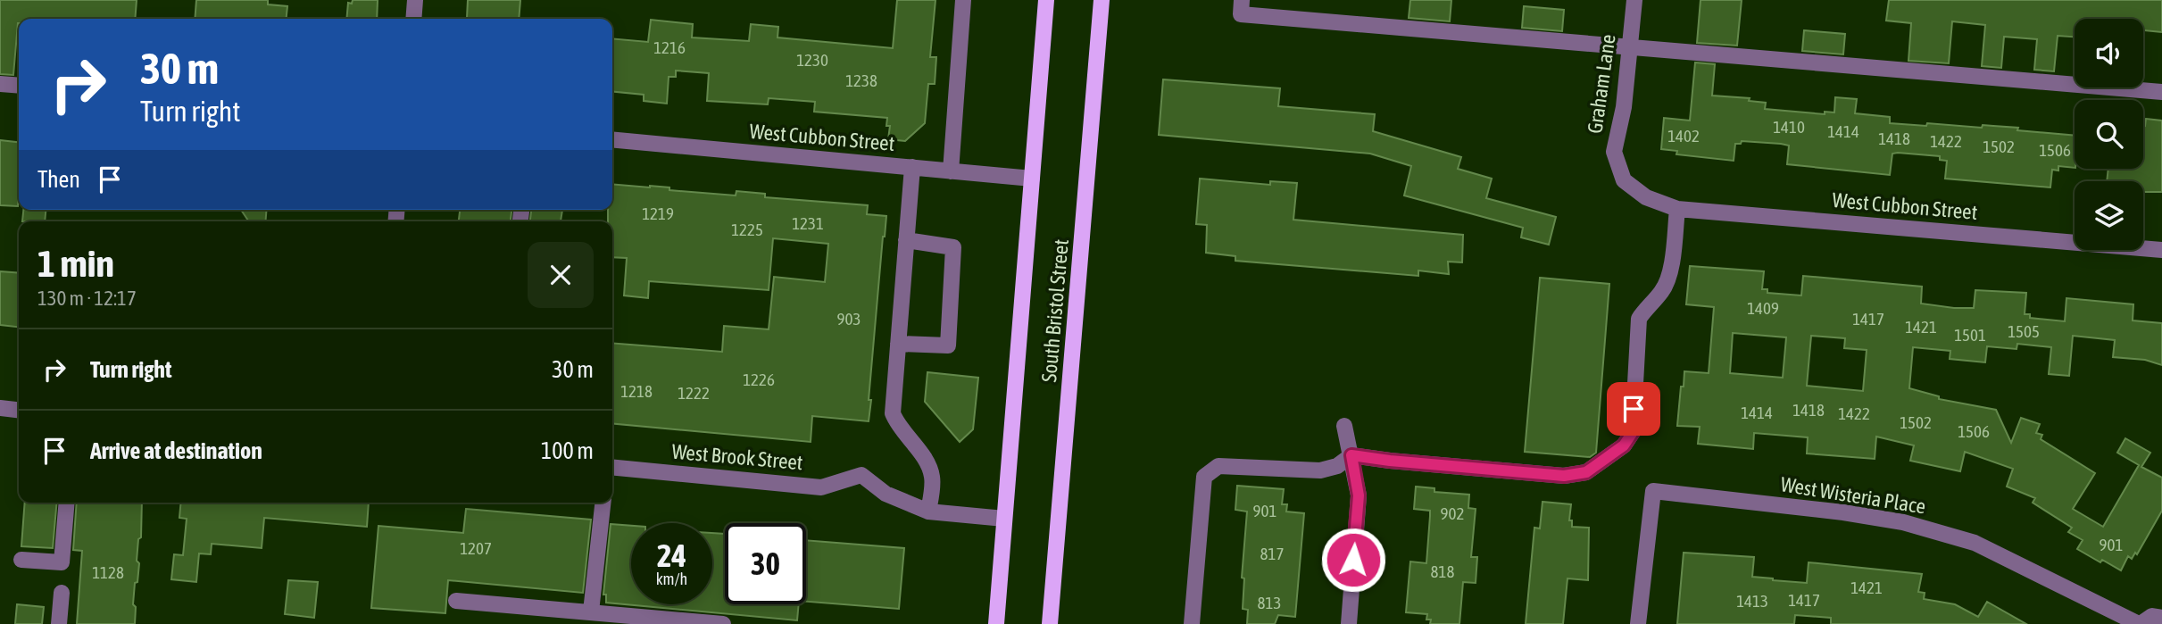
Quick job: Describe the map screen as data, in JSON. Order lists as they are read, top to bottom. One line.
{"streets":{"main road":["South Bristol Street"],"street":["Graham Lane","West Cubbon Street","West Brook Street","West Wisteria Place"]},"crossings":[["Graham Lane","West Cubbon Street"],["West Cubbon Street","South Bristol Street"]],"house_numbers":["1216","1230","1238","1410","1414","1402","1418","1422","1502","1506","1219","1231","1225","1409","903","1417","1421","1505","1501","1226","1218","1222","1418","1414","1422","1502","1506","901","902","901","1207","817","818","1128","1421","1417","1413","813"],"page":{"turn":["30 m","Turn right"],"then":"Then","heading":["1 min","130 m · 12:17"],"list":[{"name":"Turn right","value":"30 m"},{"name":"Arrive at destination","value":"100 m"}],"speed":"24 km/h","limit":"30"}}
